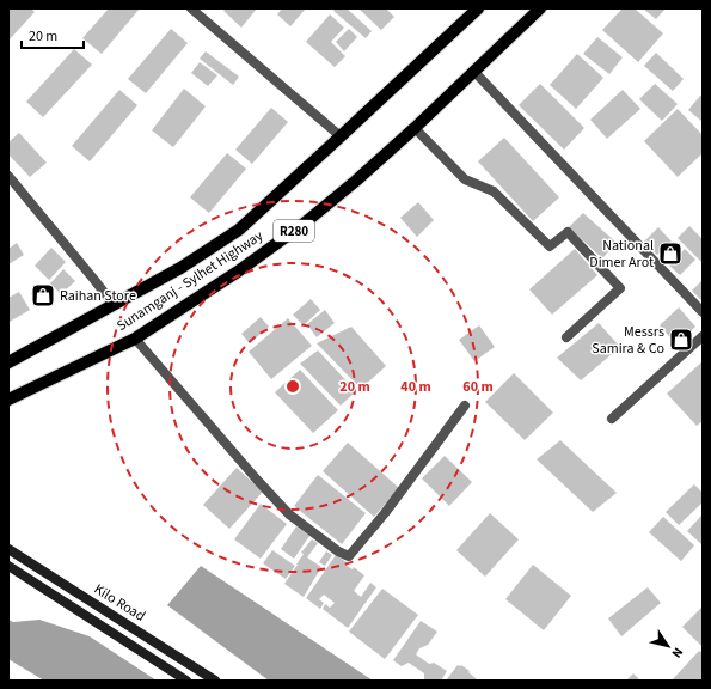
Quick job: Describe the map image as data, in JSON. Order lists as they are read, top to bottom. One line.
{"streets":{"main road":["R280","Sunamganj - Sylhet Highway"],"street":["Kilo Road"]},"places":{"shop":["National Dimer Arot","Raihan Store","Messrs Samira & Co"]},"scale_bar":"20 m","north":"bottom right","rings":["20 m","40 m","60 m"]}
